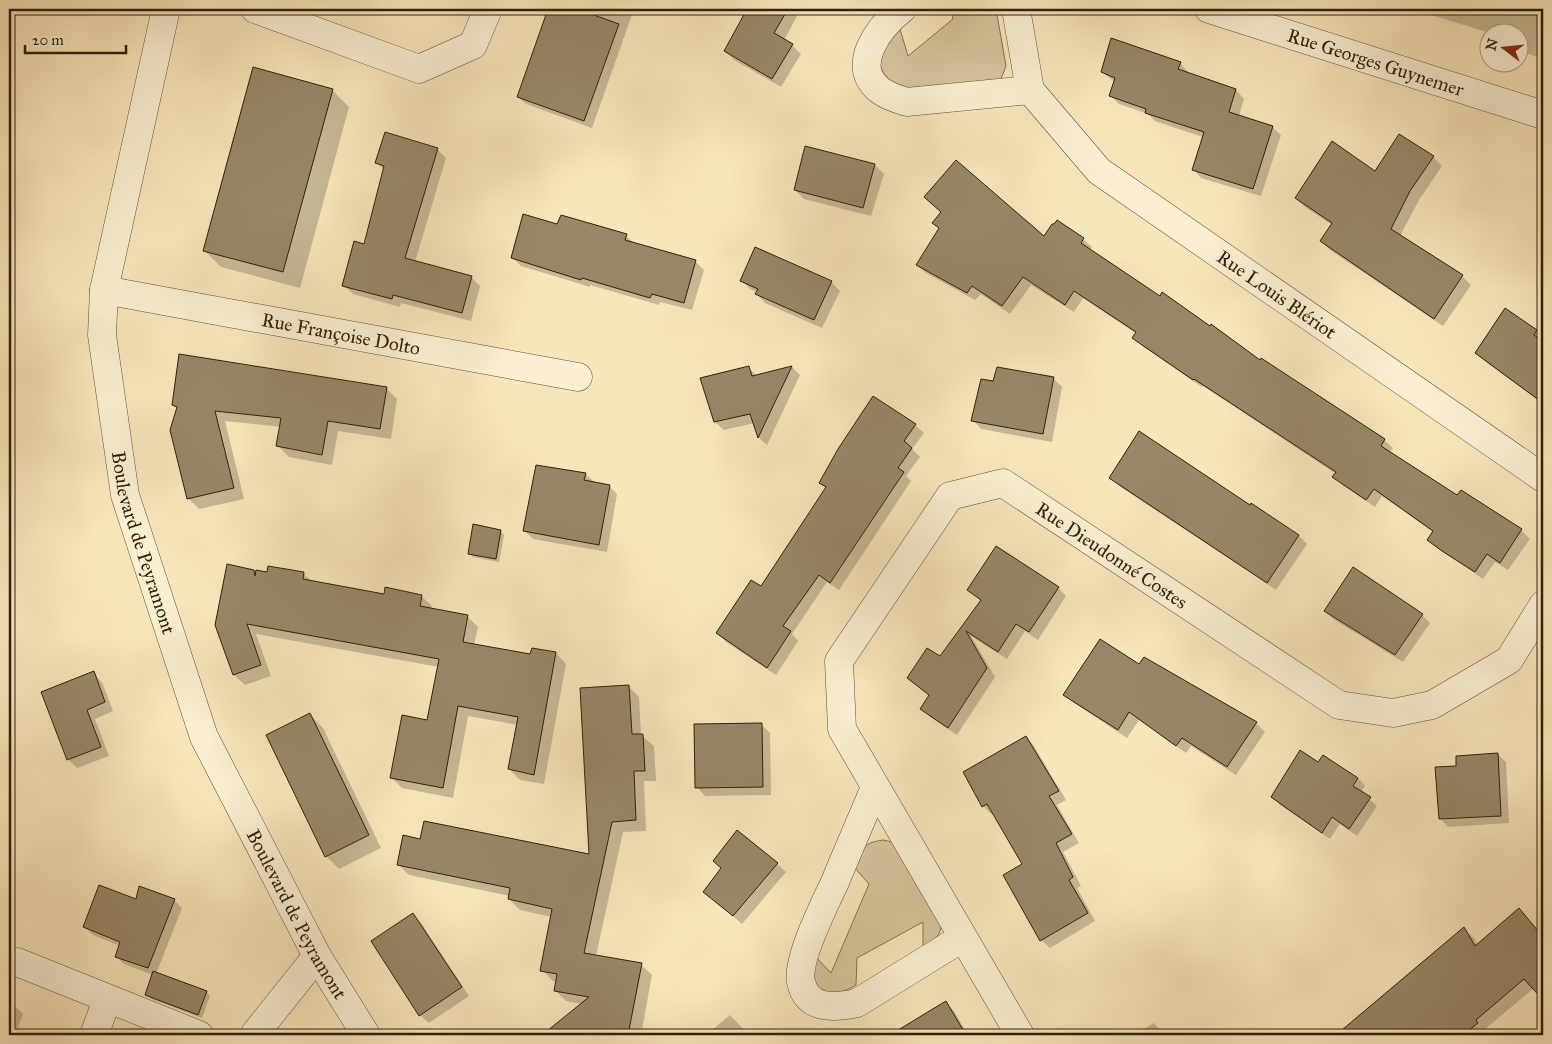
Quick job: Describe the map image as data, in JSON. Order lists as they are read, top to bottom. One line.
{"streets":{"street":["Rue Georges Guynemer","Rue Louis Blériot","Rue Françoise Dolto","Boulevard de Peyramont","Rue Dieudonné Costes"]},"crossings":[["Rue Françoise Dolto","Boulevard de Peyramont"]],"scale_bar":"20 m","north":"left"}
